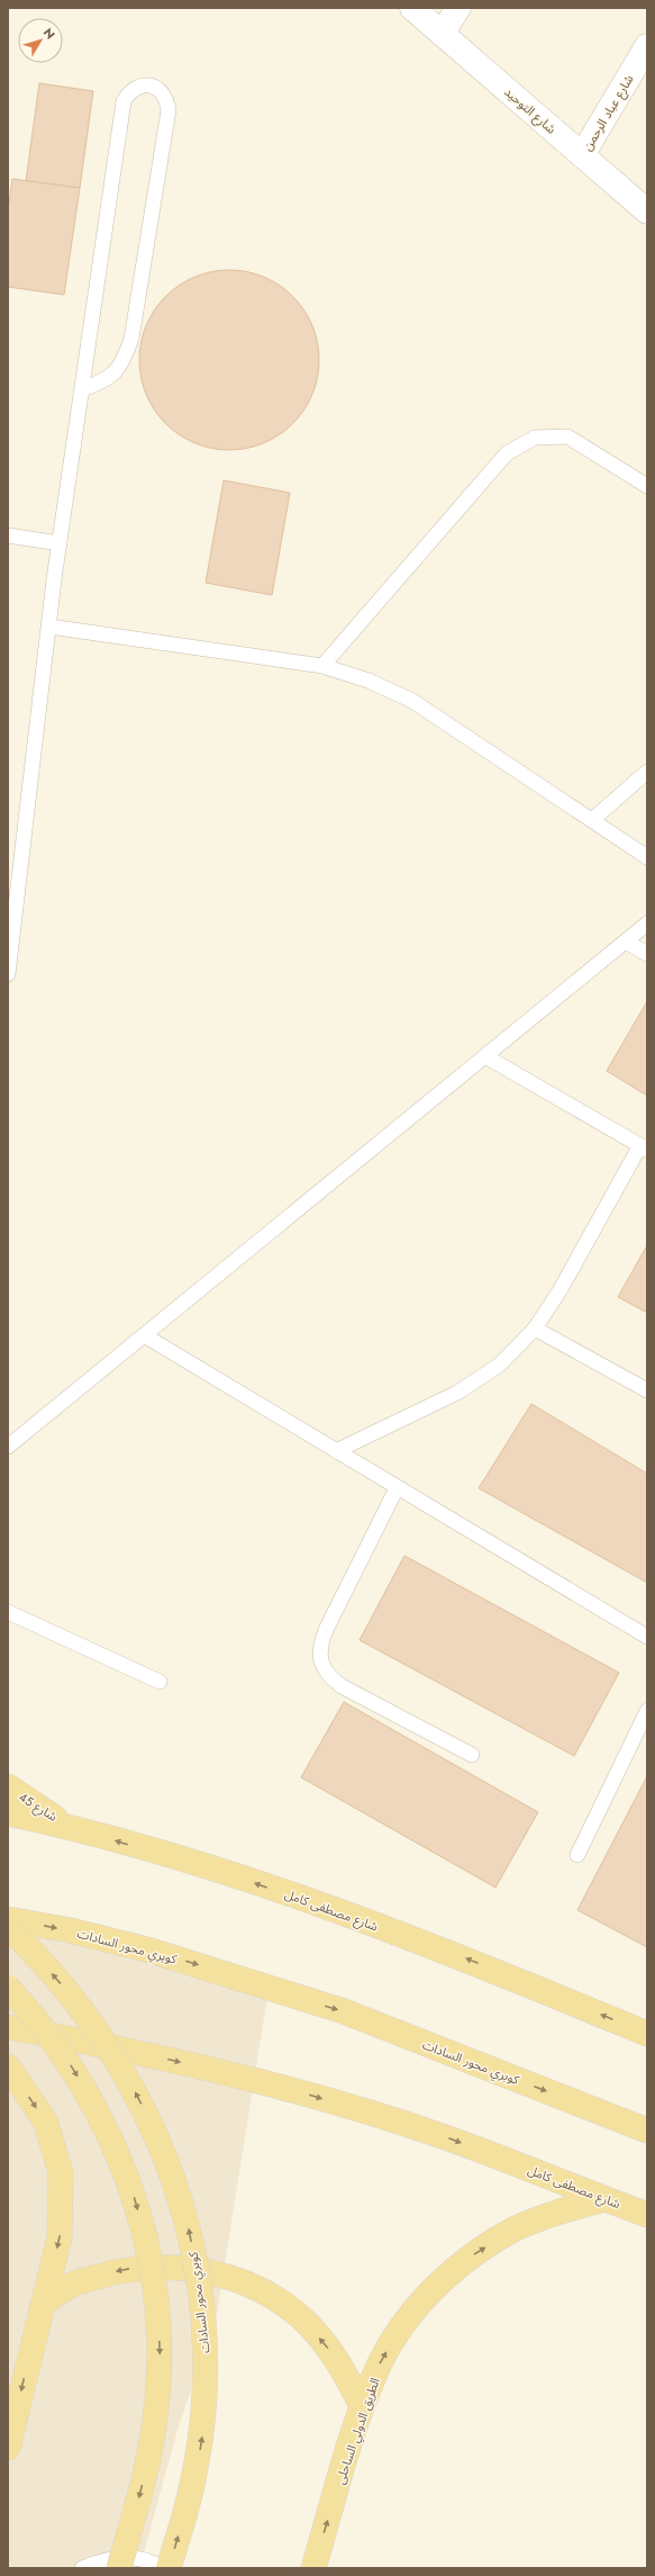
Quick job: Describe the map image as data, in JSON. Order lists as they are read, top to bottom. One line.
{"streets":{"main road":["شارع 45","شارع مصطفى كامل","كوبري محور السادات","الطريق الدولي الساحلى"],"street":["شارع التوحيد","شارع عباد الرحمن"]},"crossings":[["شارع التوحيد","شارع عباد الرحمن"],["شارع 45","شارع مصطفى كامل"],["شارع مصطفى كامل","الطريق الدولي الساحلى"]],"one_way":["الطريق الدولي الساحلى"],"north":"top right"}
